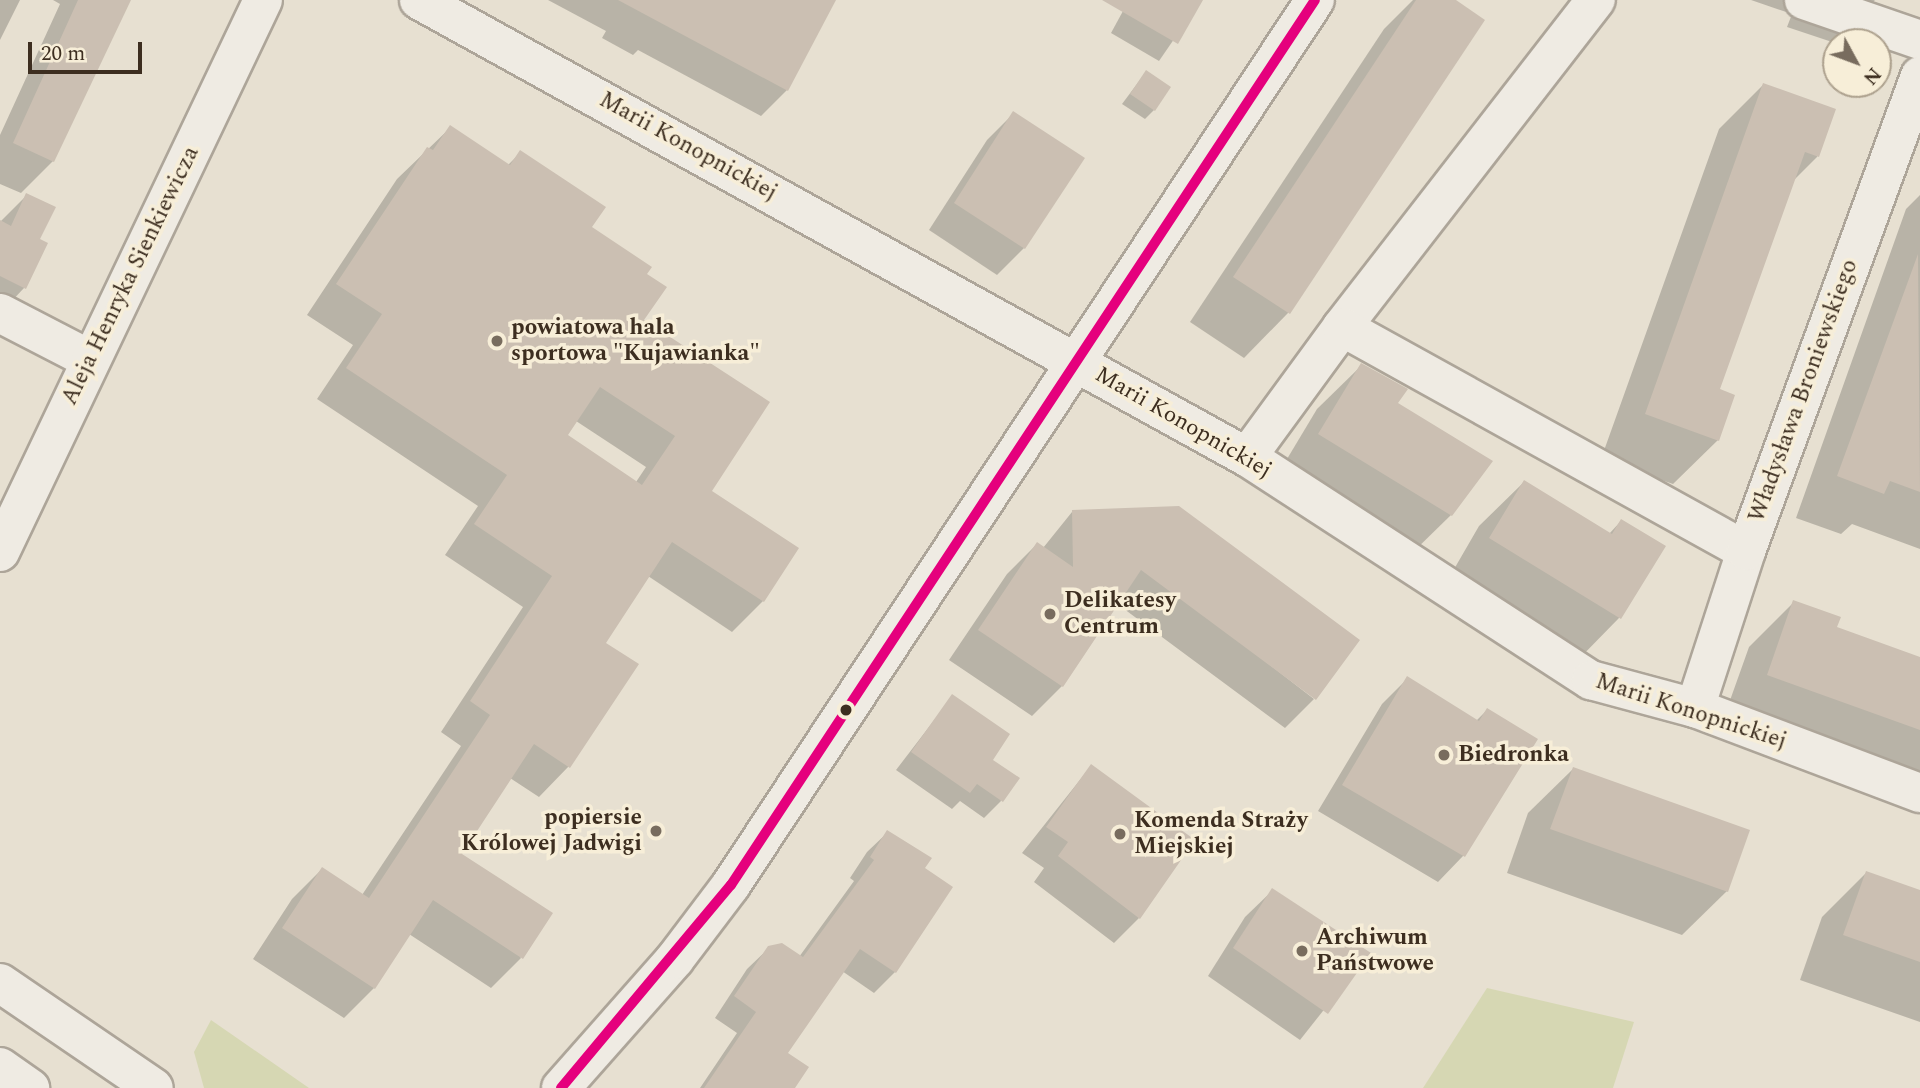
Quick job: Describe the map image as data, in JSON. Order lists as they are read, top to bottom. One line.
{"streets":{"street":["Marii Konopnickiej","Aleja Henryka Sienkiewicza","Władysława Broniewskiego"]},"crossings":[["Marii Konopnickiej","Władysława Broniewskiego"]],"places":["powiatowa hala sportowa \"Kujawianka\"","Delikatesy Centrum","Biedronka","popiersie Królowej Jadwigi","Komenda Straży Miejskiej","Archiwum Państwowe"],"scale_bar":"20 m","north":"bottom right"}
